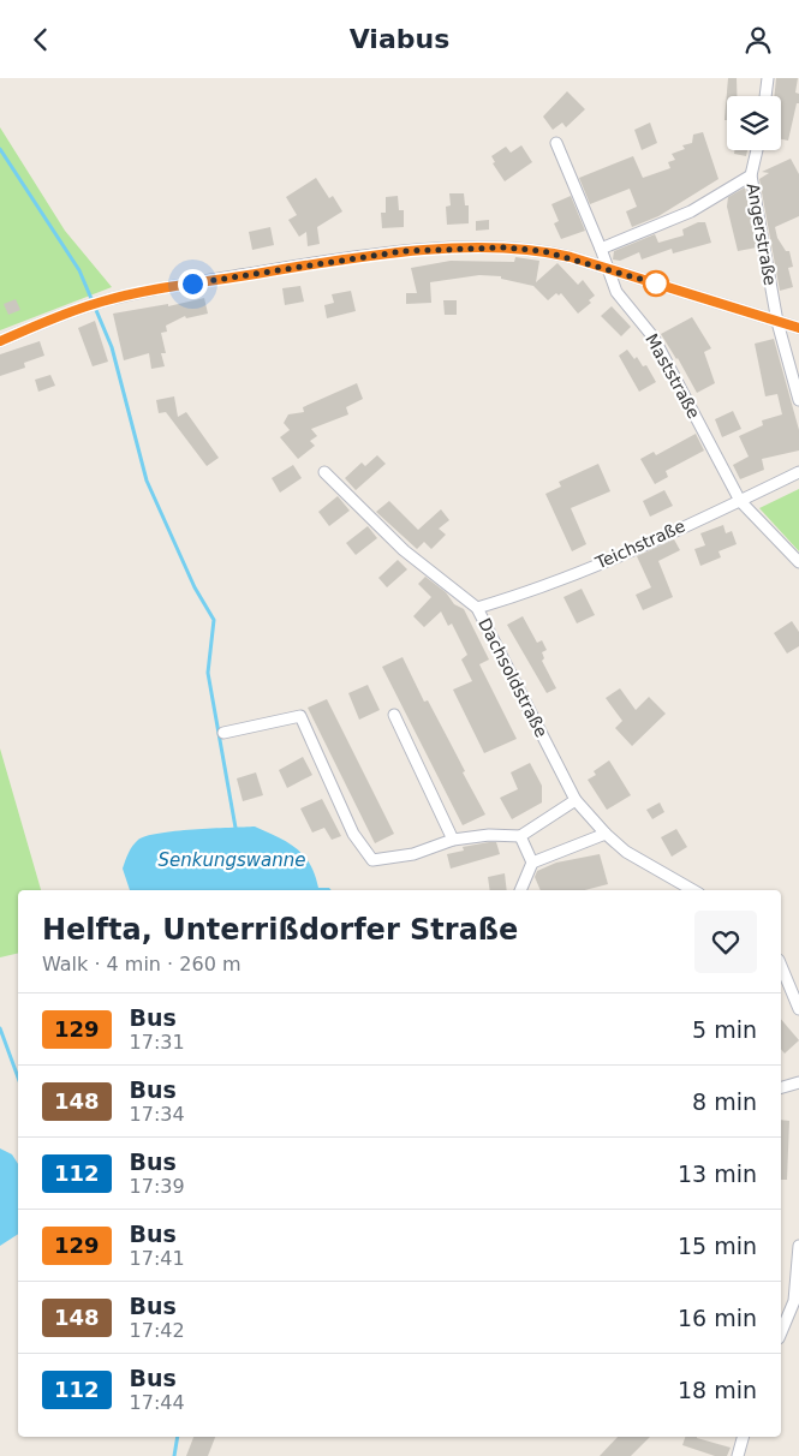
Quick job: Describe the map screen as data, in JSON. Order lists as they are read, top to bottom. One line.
{"streets":{"street":["Angerstraße","Maststraße","Teichstraße","Dachsoldstraße"]},"crossings":[["Maststraße","Teichstraße"],["Teichstraße","Dachsoldstraße"]],"water":["Senkungswanne"],"lines":["bus line 129"],"page":{"header":"Viabus","heading":["Helfta, Unterrißdorfer Straße","Walk · 4 min · 260 m"],"list":[{"mark":"129","name":"Bus","note":"17:31","value":"5 min"},{"mark":"148","name":"Bus","note":"17:34","value":"8 min"},{"mark":"112","name":"Bus","note":"17:39","value":"13 min"},{"mark":"129","name":"Bus","note":"17:41","value":"15 min"},{"mark":"148","name":"Bus","note":"17:42","value":"16 min"},{"mark":"112","name":"Bus","note":"17:44","value":"18 min"}]}}
